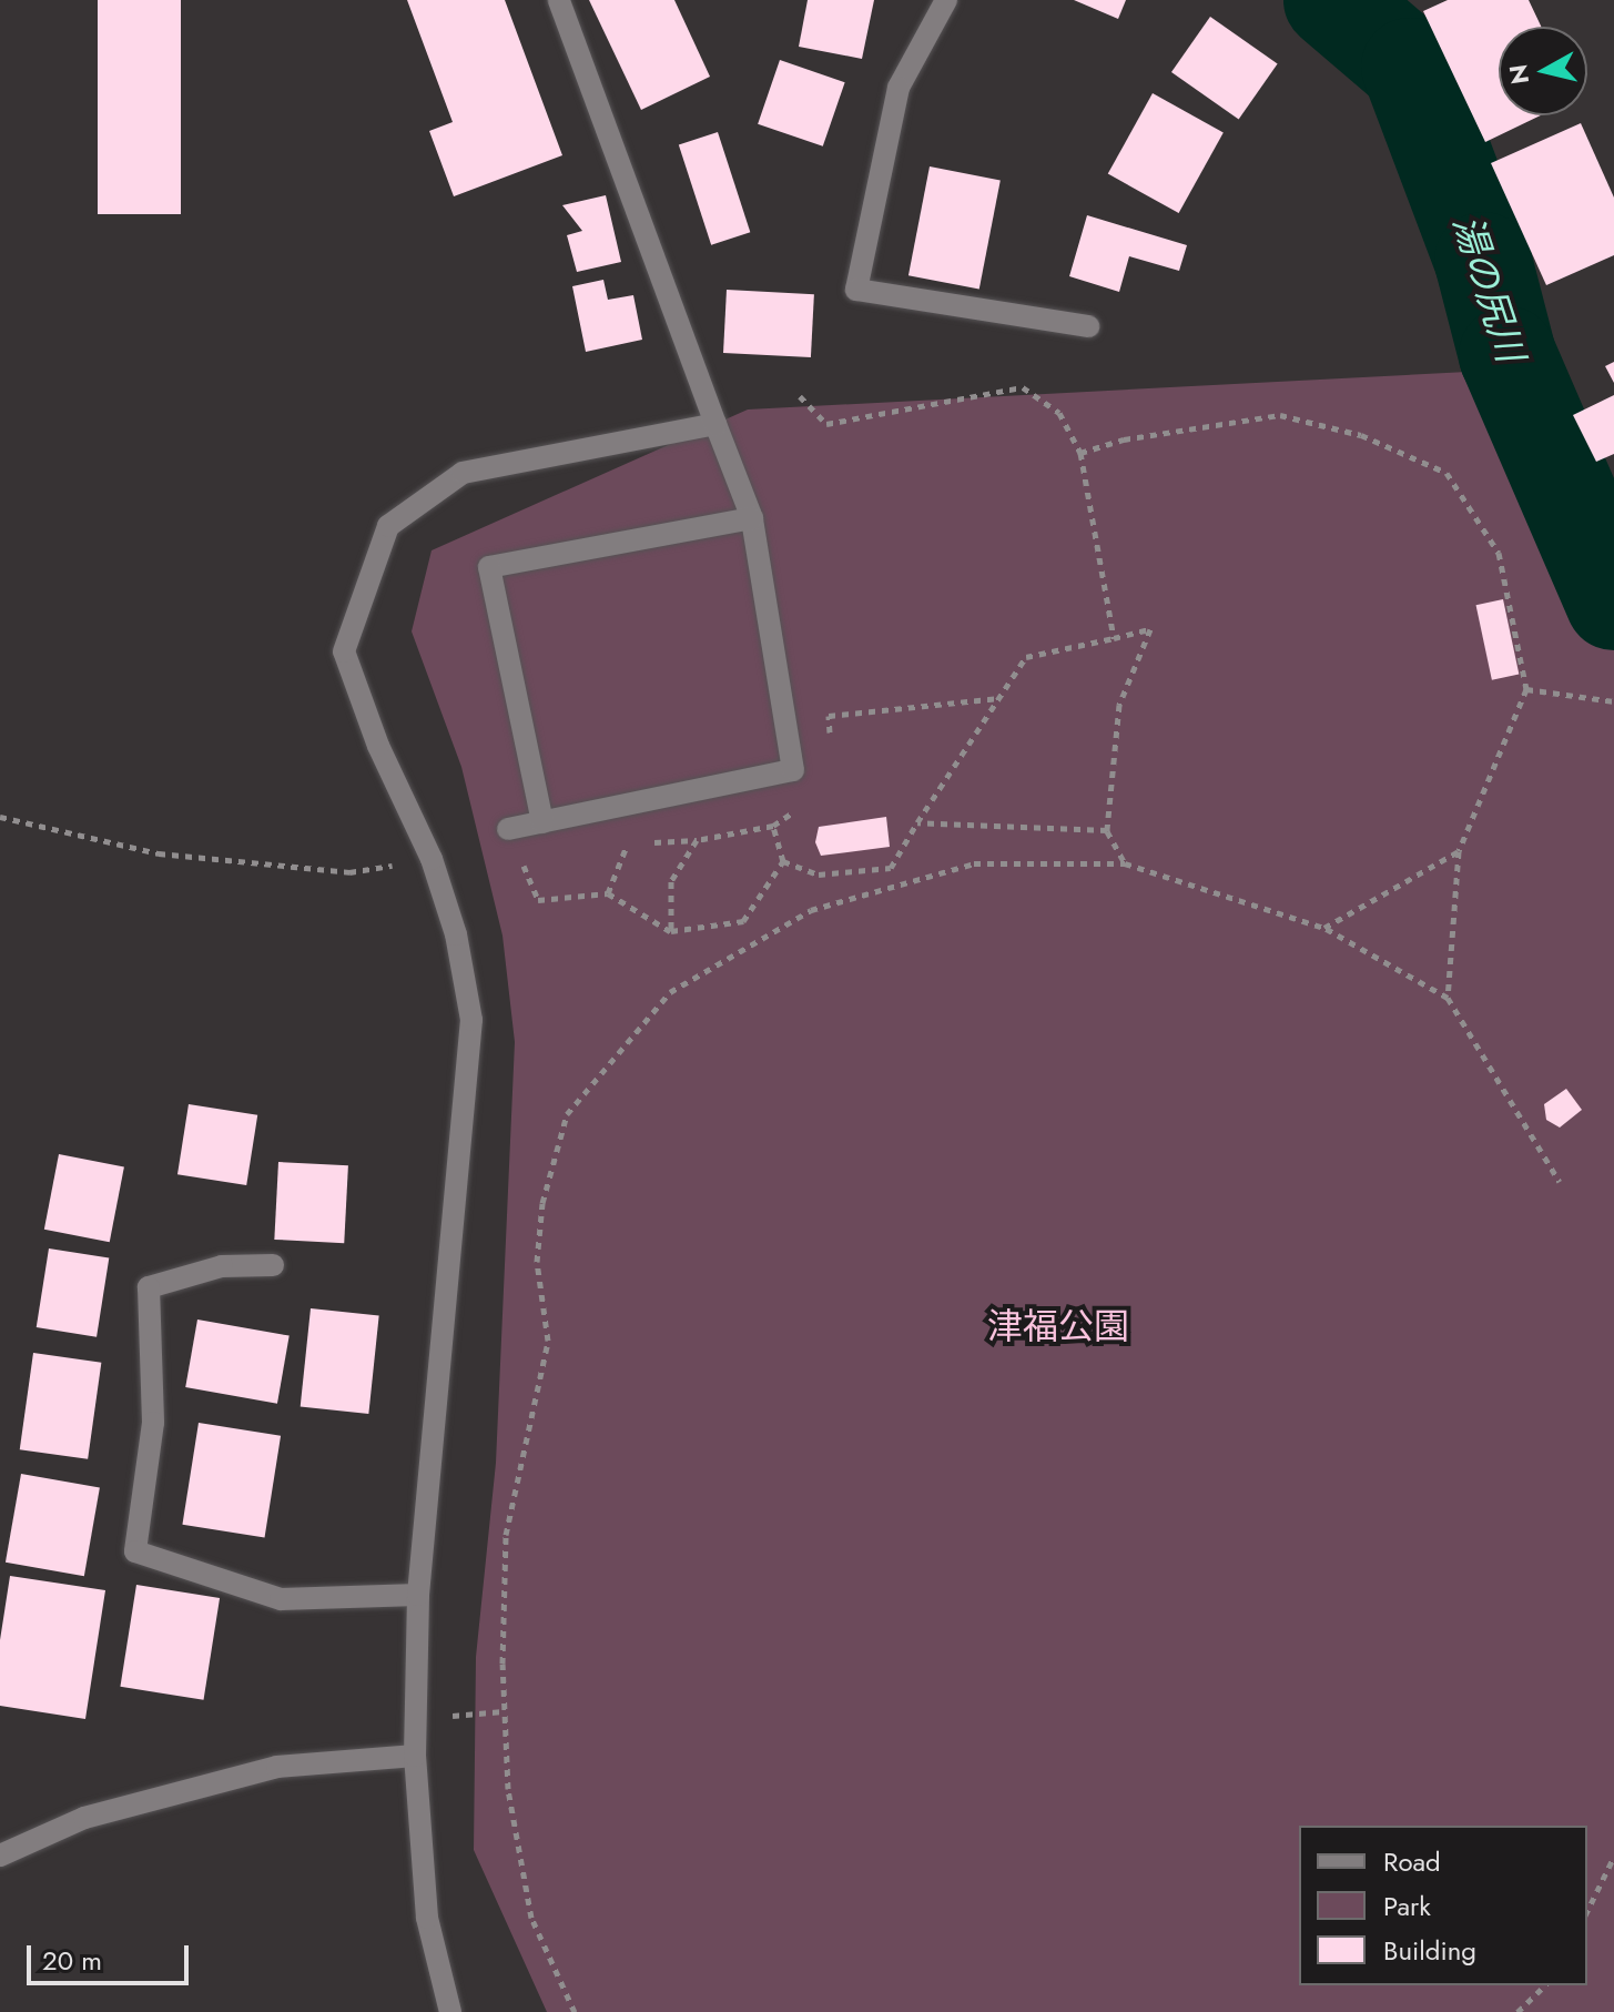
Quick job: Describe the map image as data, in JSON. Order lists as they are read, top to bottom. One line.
{"water":["湯の尻川"],"parks":["津福公園"],"legend":["Road","Park","Building"],"scale_bar":"20 m","north":"left"}
